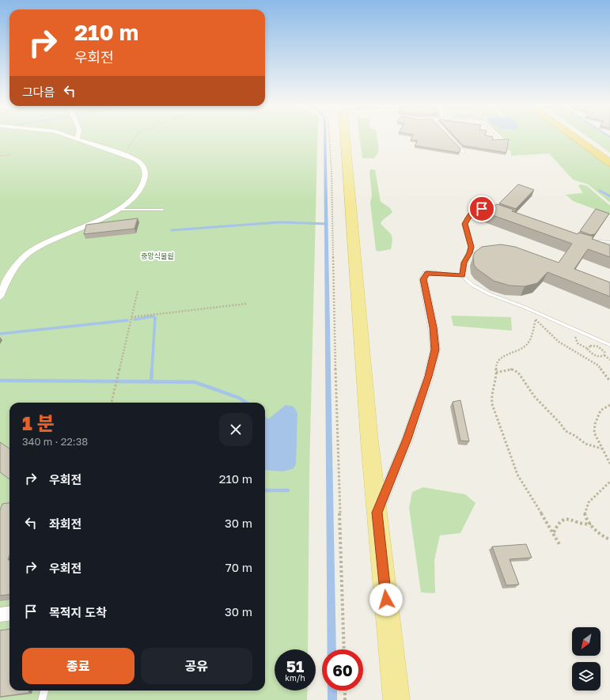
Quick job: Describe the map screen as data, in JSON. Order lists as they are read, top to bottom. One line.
{"parks":["중앙식물원"],"north":"bottom left","page":{"turn":["210 m","우회전"],"then":"그다음","heading":["1 분","340 m · 22:38"],"list":[{"name":"우회전","value":"210 m"},{"name":"좌회전","value":"30 m"},{"name":"우회전","value":"70 m"},{"name":"목적지 도착","value":"30 m"}],"buttons":["종료","공유"],"speed":"51 km/h","limit":"60"}}
